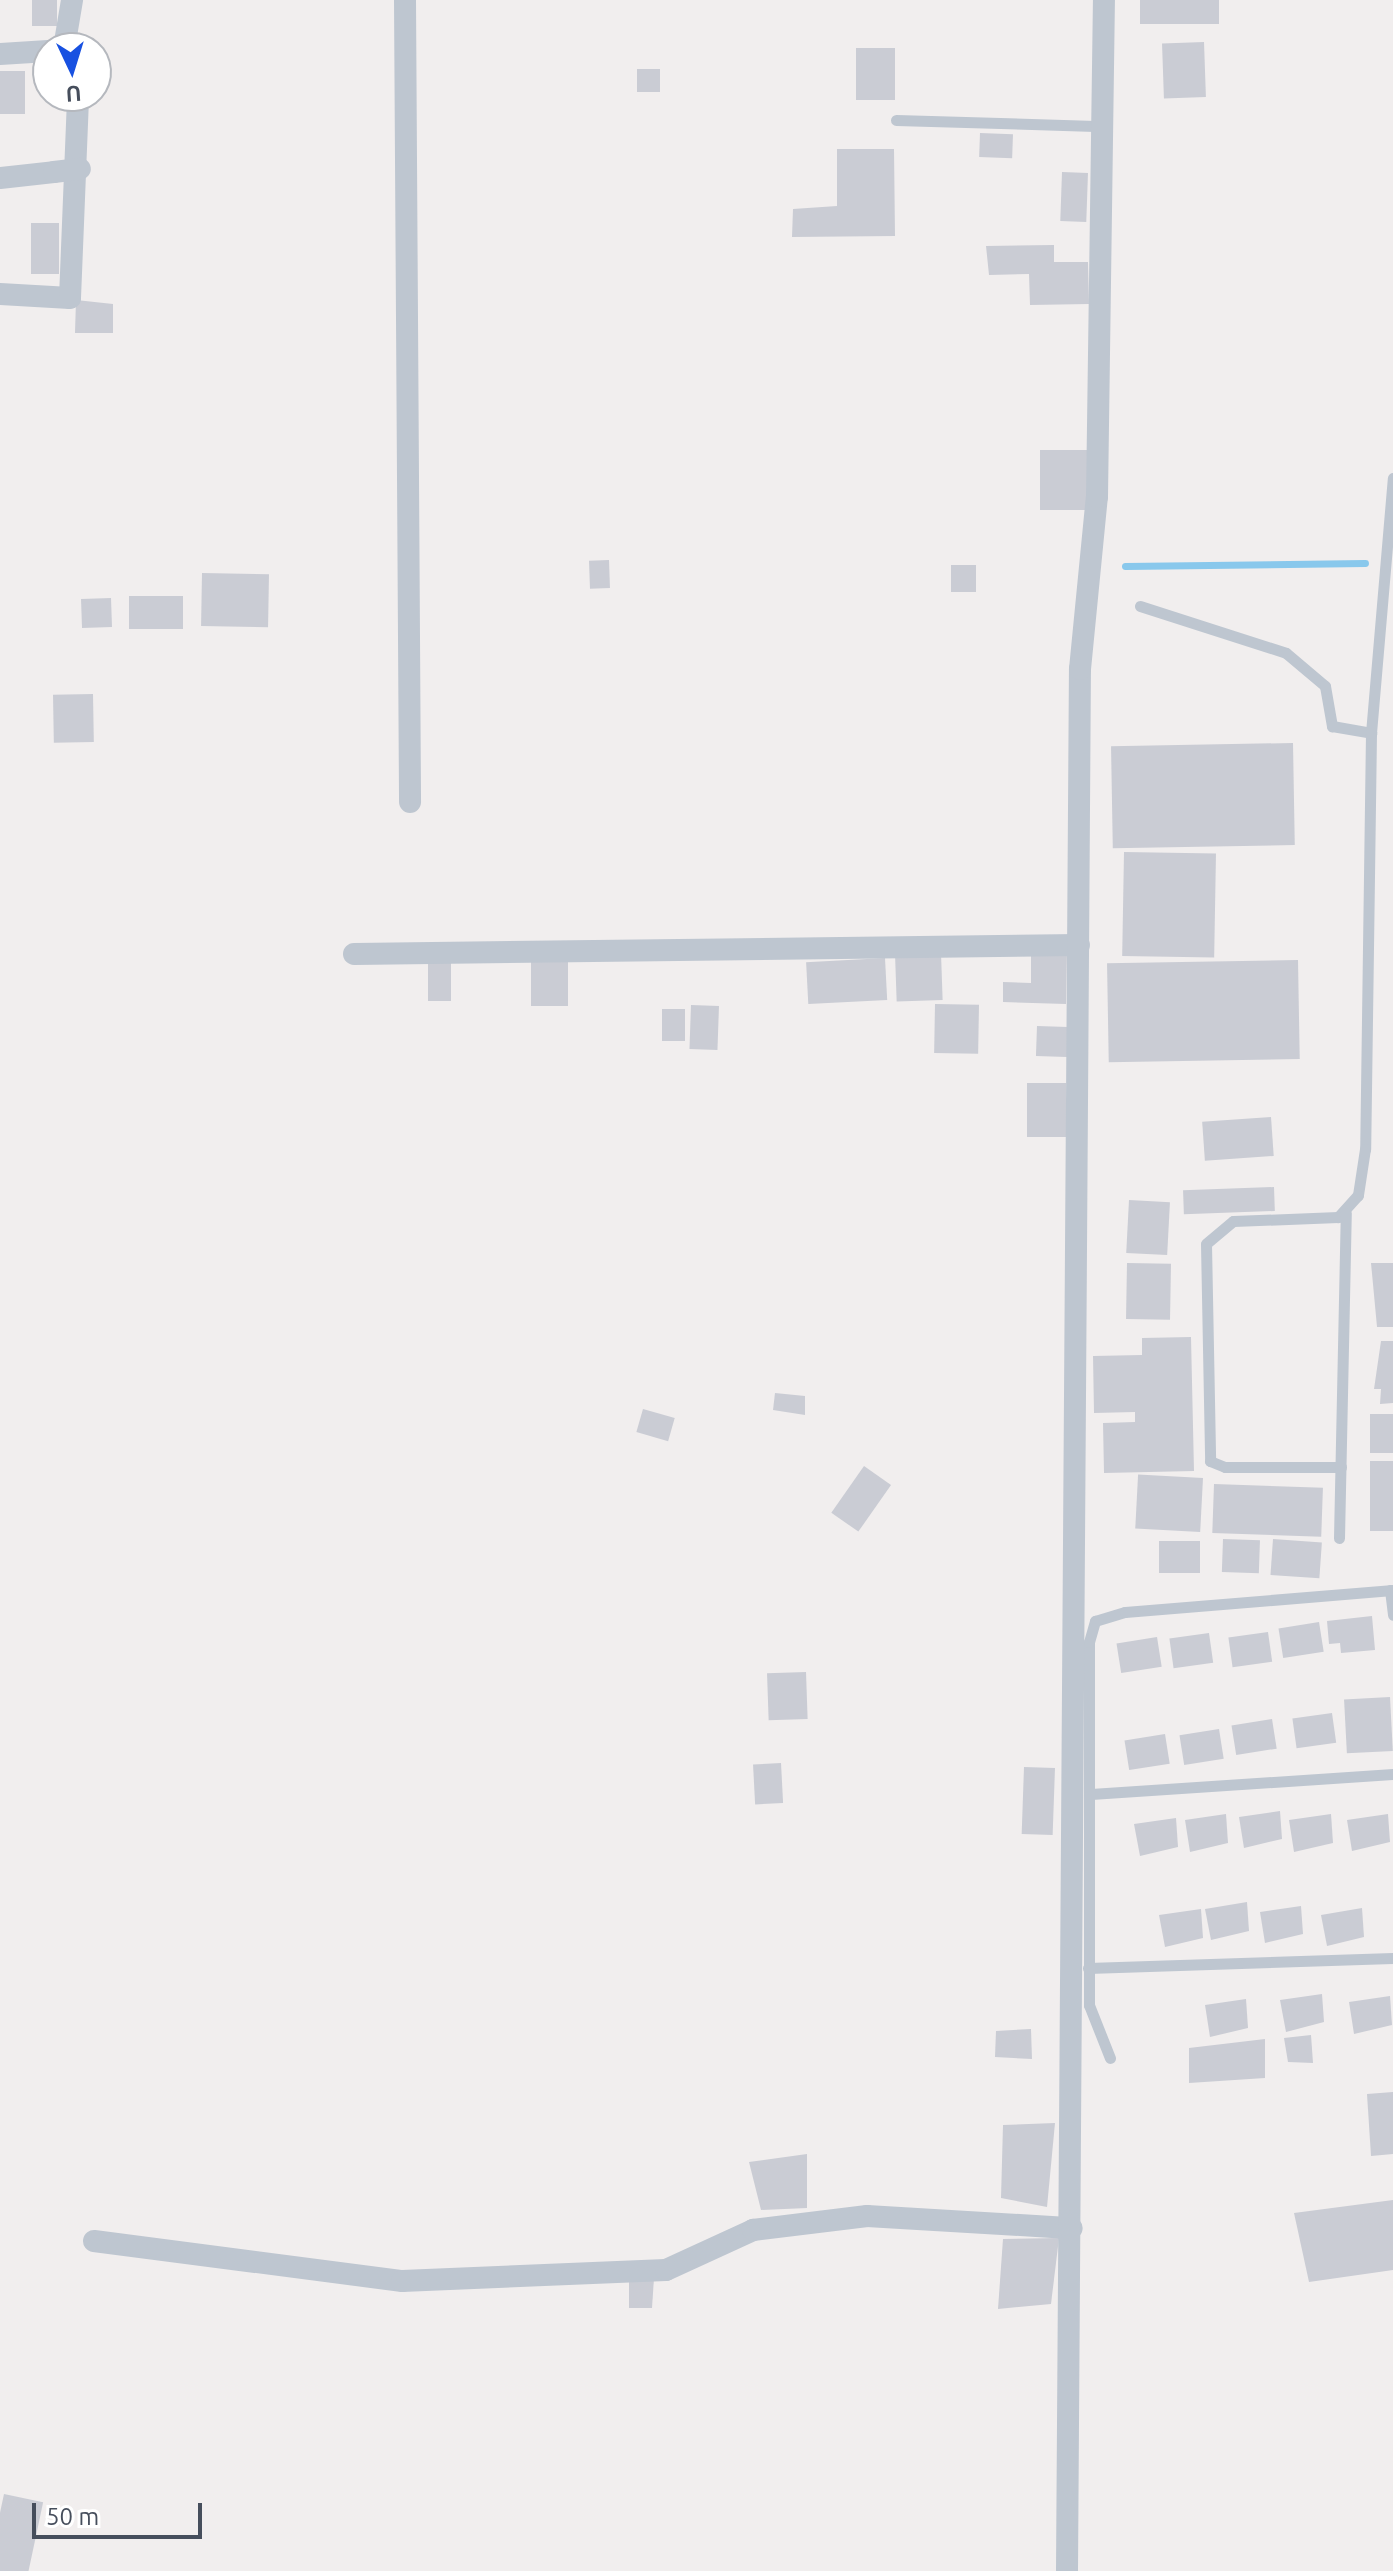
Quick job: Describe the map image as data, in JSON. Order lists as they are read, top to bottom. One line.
{"scale_bar":"50 m","north":"bottom"}
